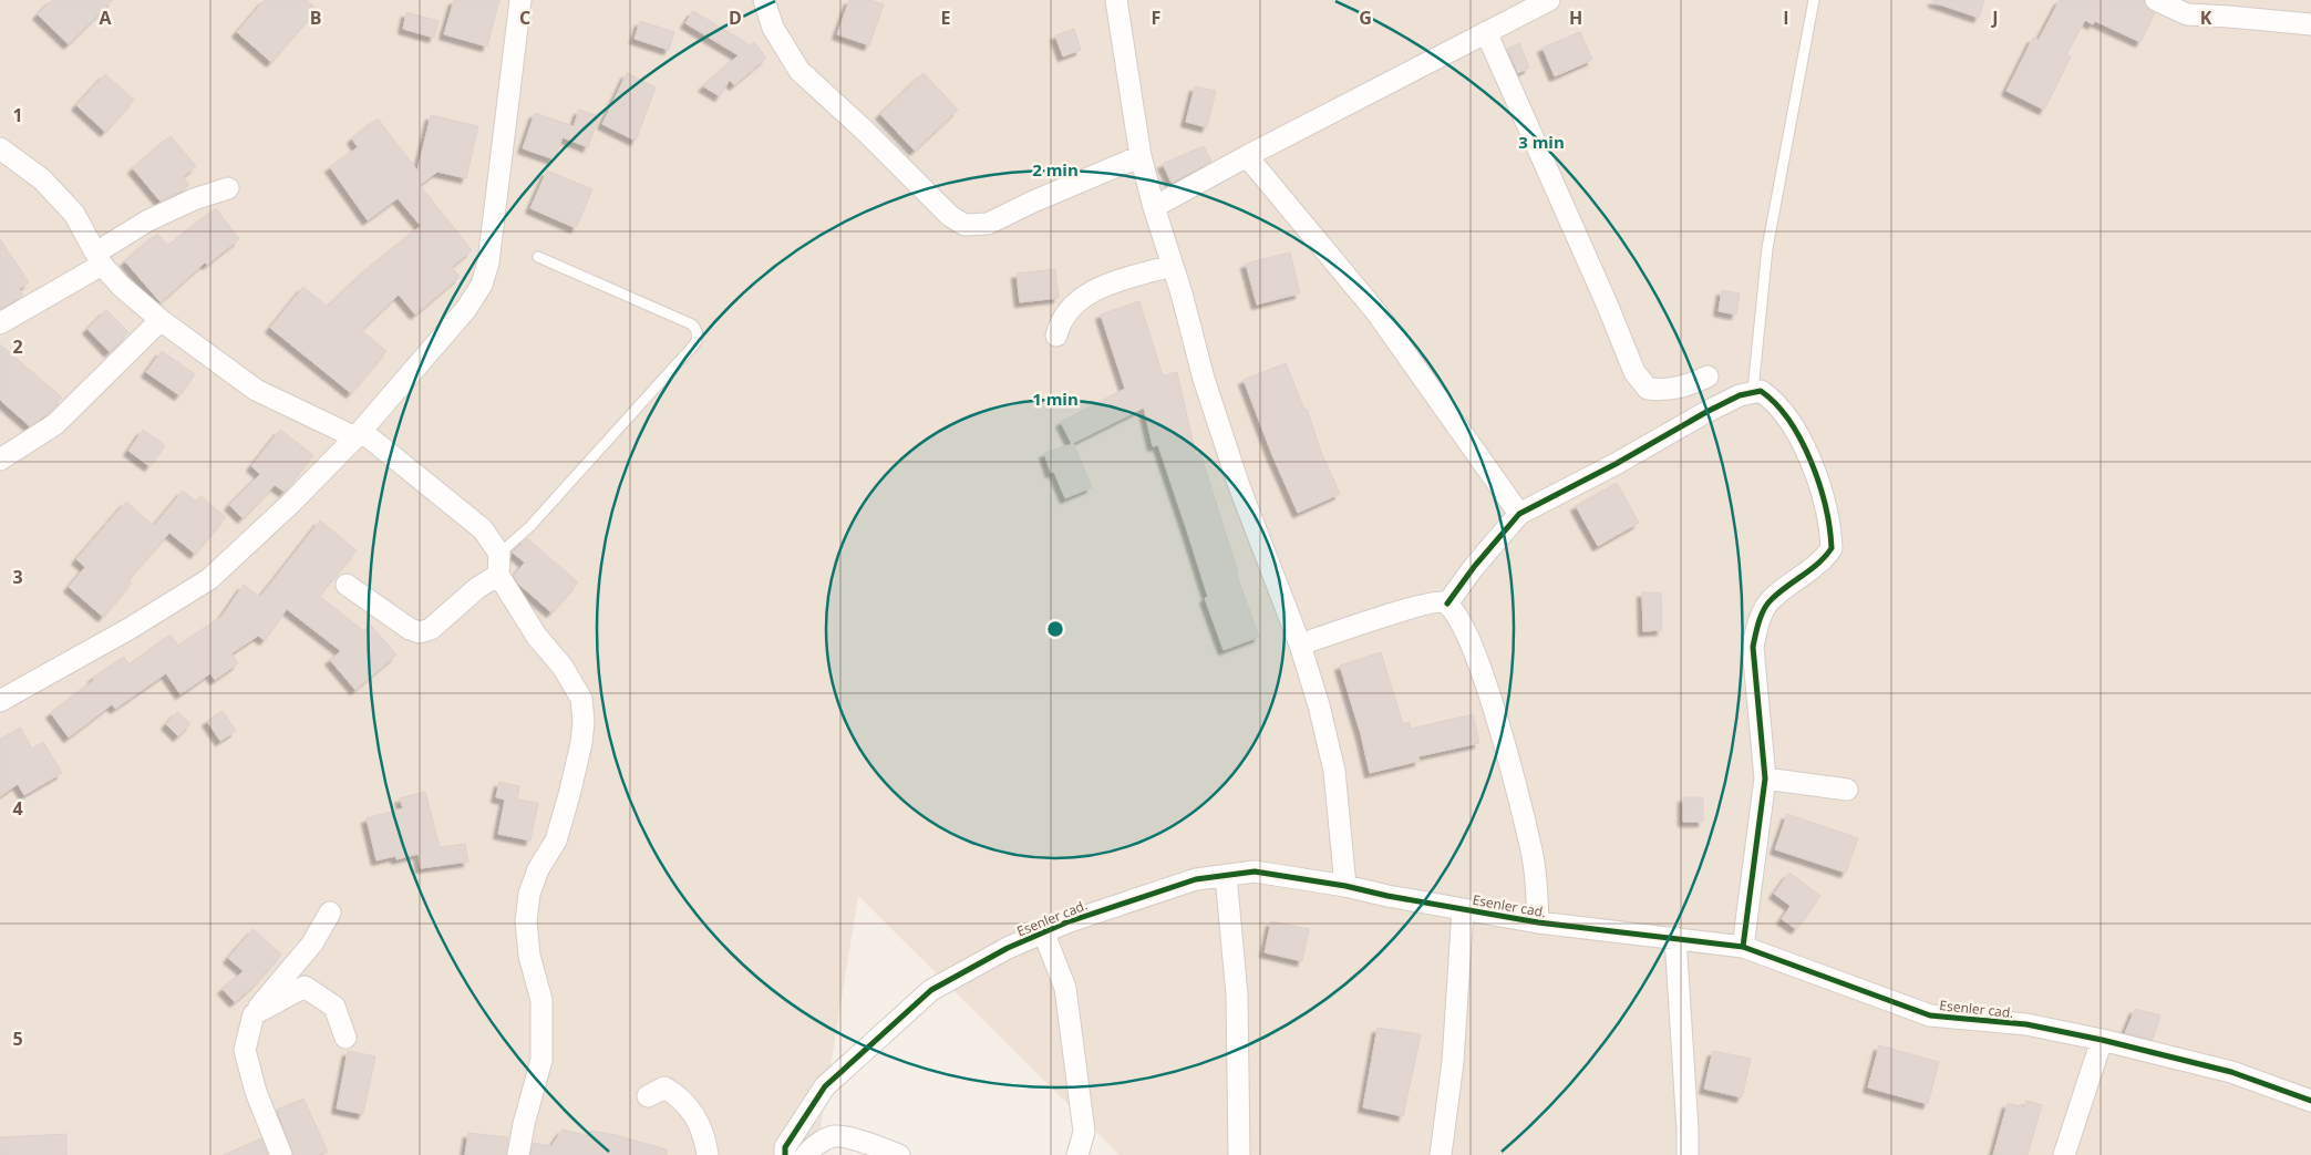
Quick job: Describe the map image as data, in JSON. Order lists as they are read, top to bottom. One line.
{"streets":{"street":["Esenler cad."]},"grid":{"columns":["A","B","C","D","E","F","G","H","I","J","K"],"rows":["1","2","3","4","5"]},"rings":["3 min","2 min","1 min"]}
